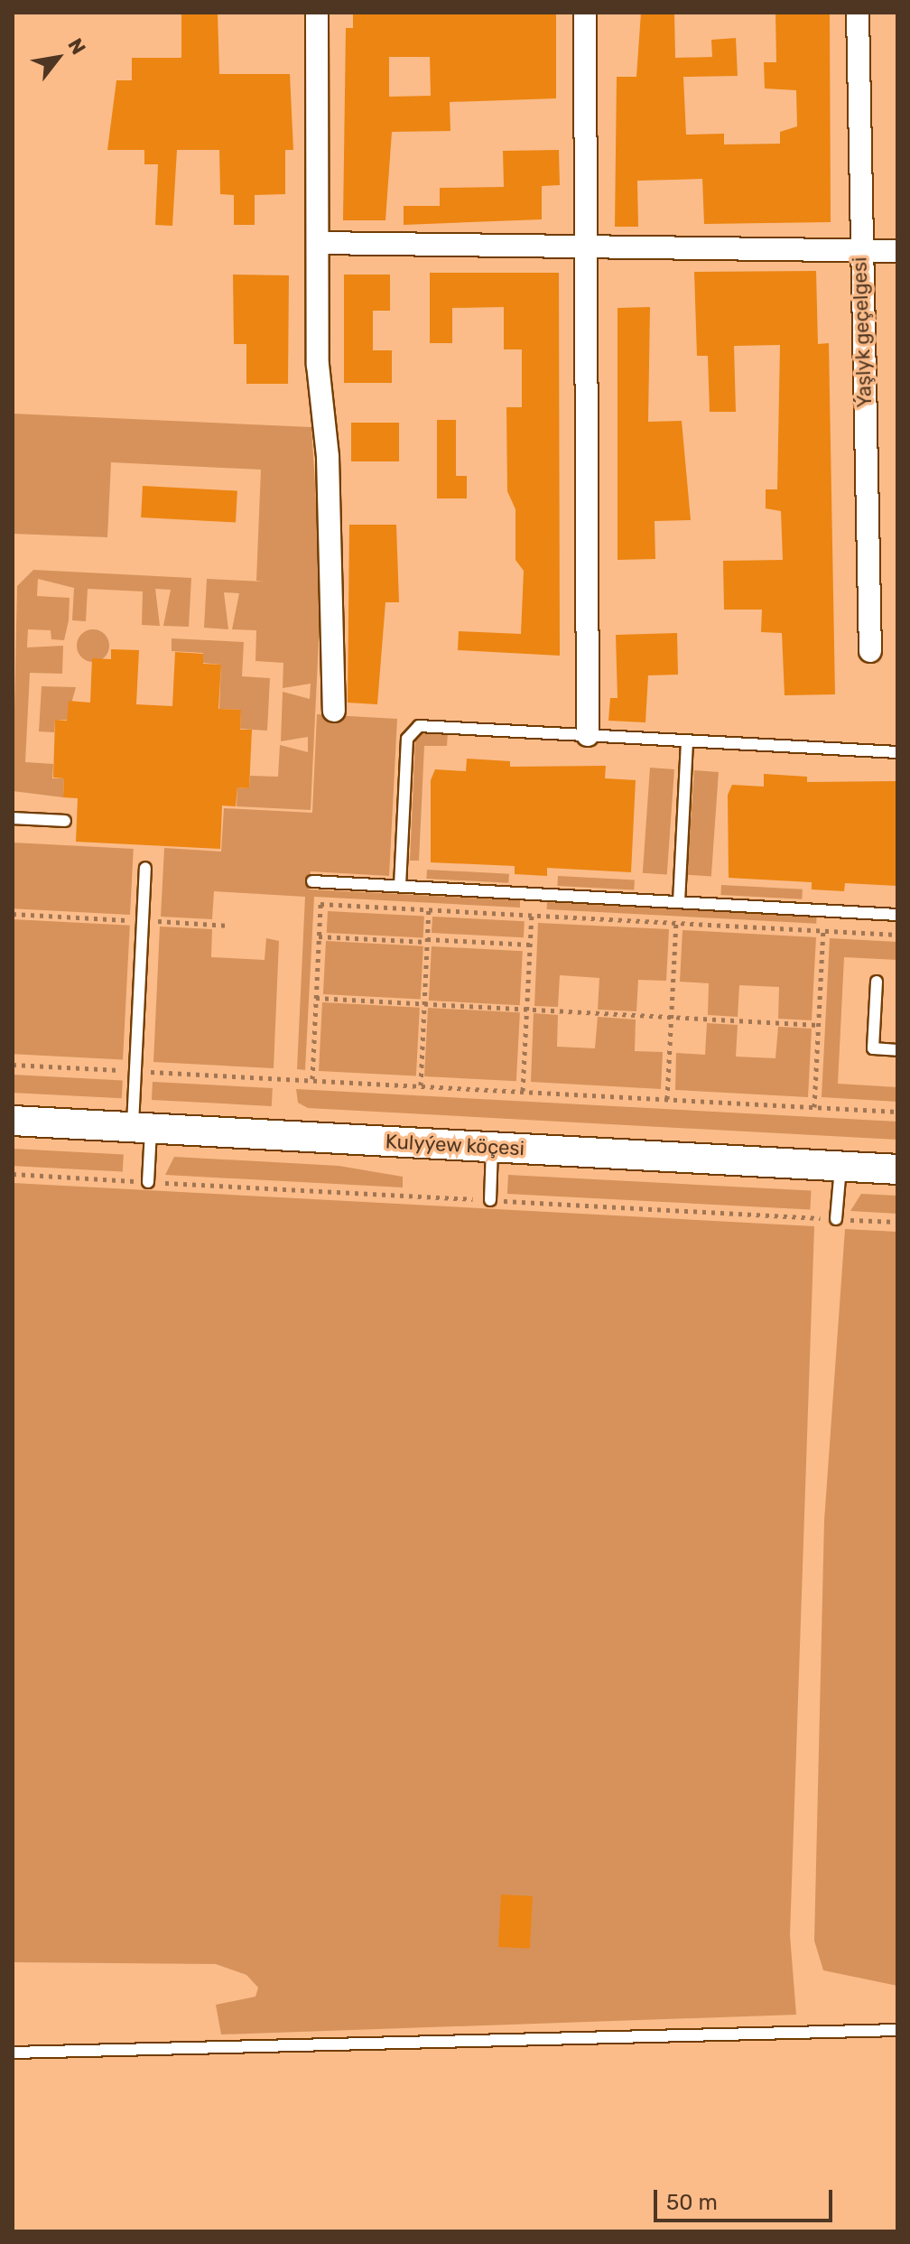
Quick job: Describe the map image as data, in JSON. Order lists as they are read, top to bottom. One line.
{"streets":{"street":["Ýaşlyk geçelgesi","Kulyýew köçesi"]},"scale_bar":"50 m","north":"top right"}
